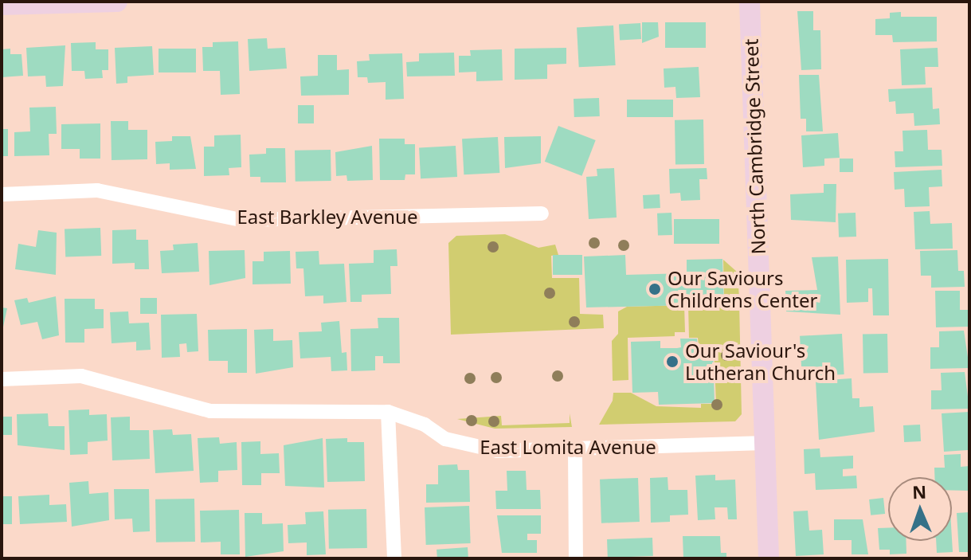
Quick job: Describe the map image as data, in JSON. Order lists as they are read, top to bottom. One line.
{"streets":{"street":["North Cambridge Street","East Barkley Avenue","East Lomita Avenue"]},"crossings":[["North Cambridge Street","East Lomita Avenue"]],"places":["Our Saviours Childrens Center","Our Saviour's Lutheran Church"],"north":"top"}
